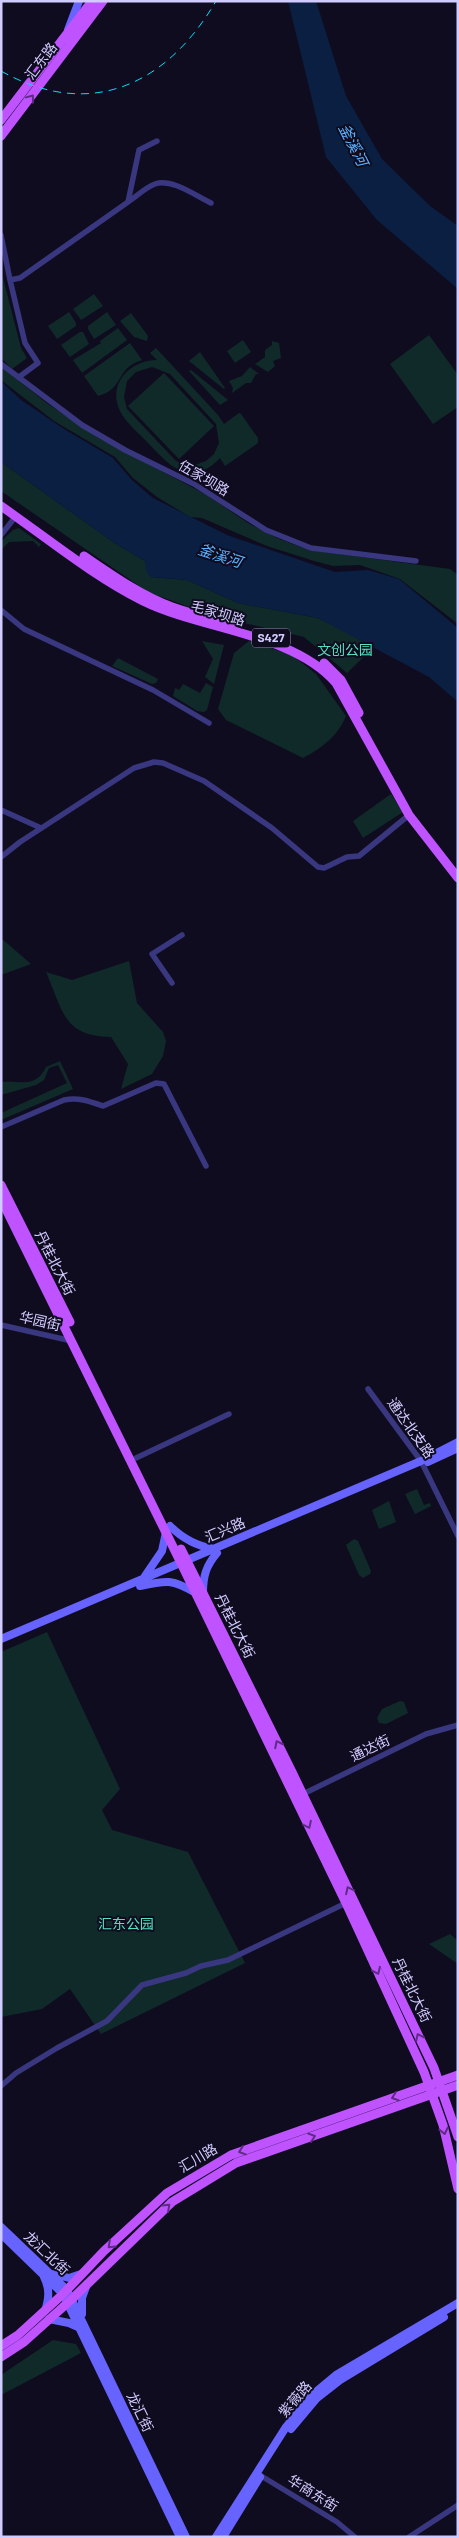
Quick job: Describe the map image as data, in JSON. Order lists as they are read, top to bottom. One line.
{"streets":{"main road":["汇东路","毛家坝路","S427","丹桂北大街","汇兴路","汇川路","龙汇北街","紫薇路","龙汇街"],"street":["伍家坝路","华园街","通达北支路","通达街","华商东街"]},"crossings":[["丹桂北大街","华园街"],["丹桂北大街","汇兴路"],["丹桂北大街","通达街"],["丹桂北大街","汇川路"],["通达北支路","汇兴路"],["汇川路","龙汇北街"],["汇川路","龙汇街"],["龙汇北街","龙汇街"],["紫薇路","华商东街"]],"water":["釜溪河"],"parks":["文创公园","汇东公园"]}
